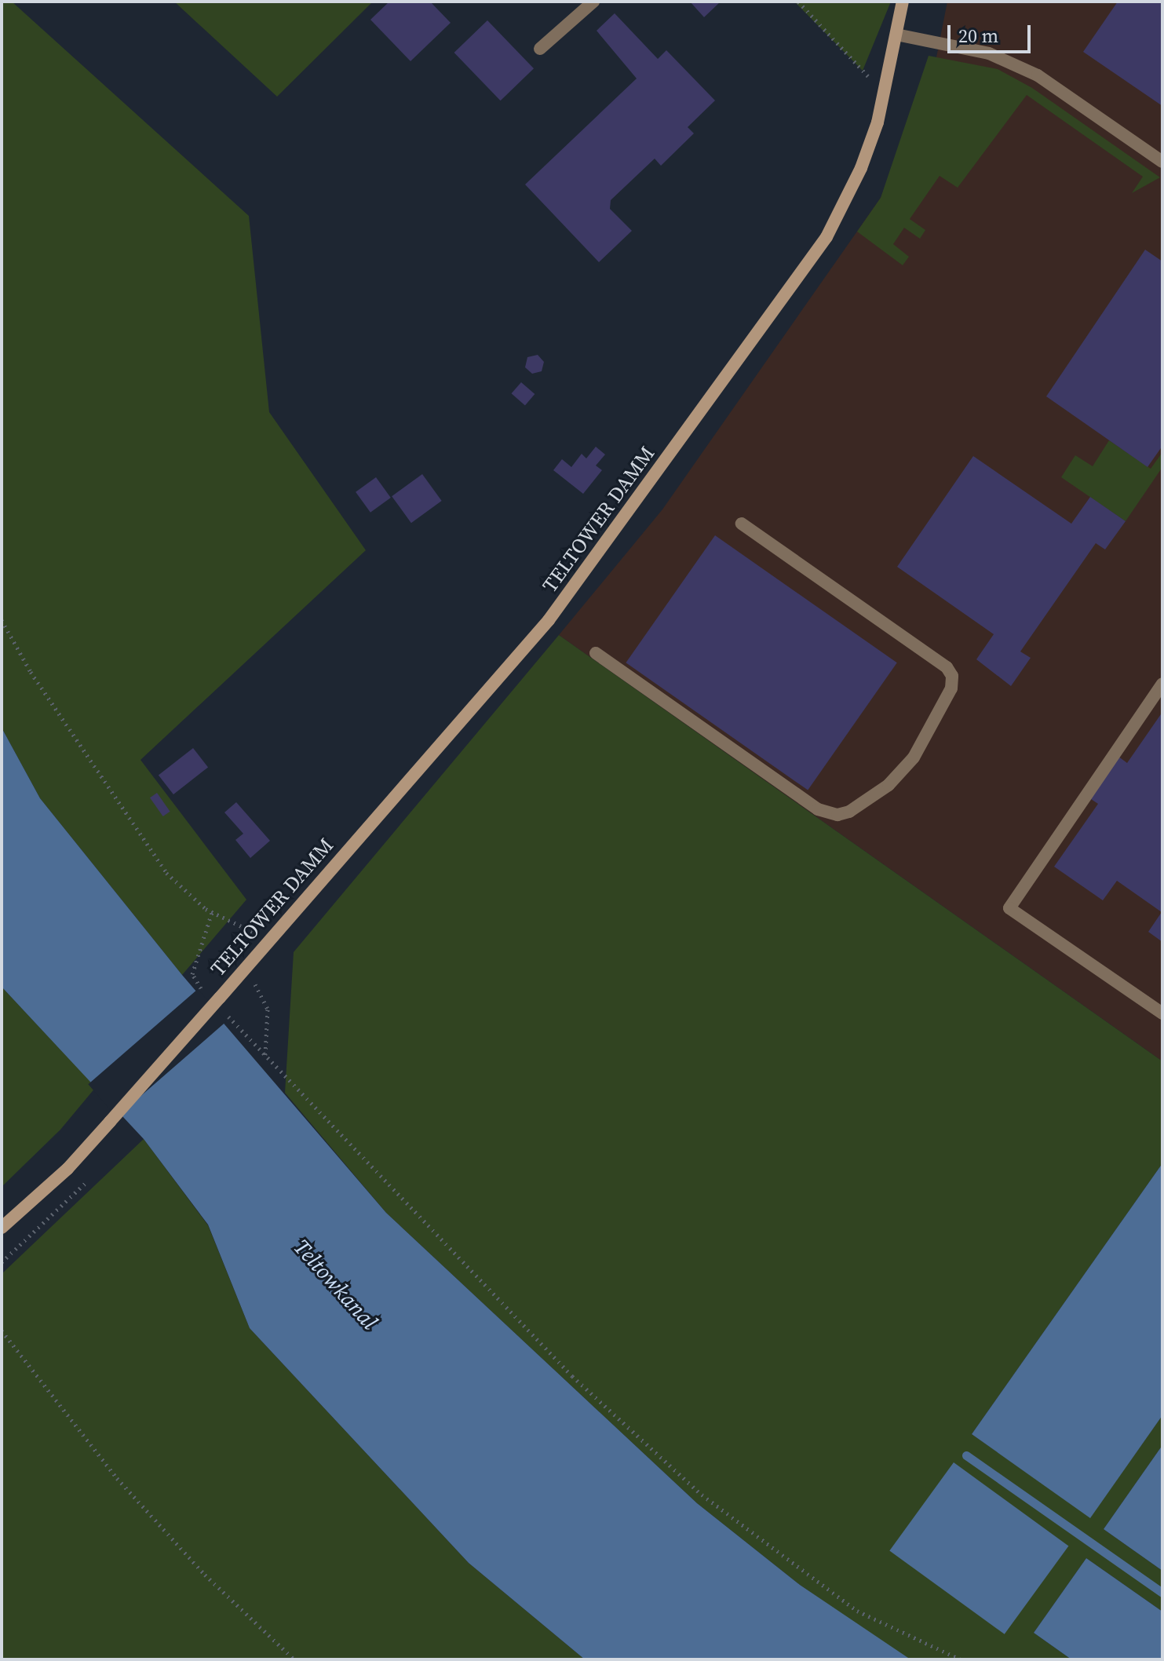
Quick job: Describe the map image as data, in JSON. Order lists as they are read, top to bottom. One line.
{"streets":{"main road":["TELTOWER DAMM"]},"water":["Teltowkanal"],"scale_bar":"20 m"}
